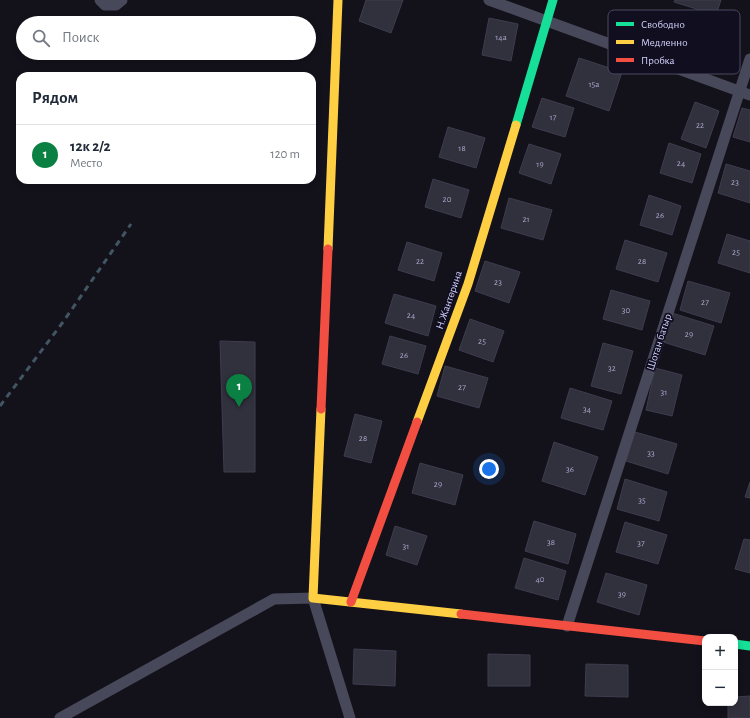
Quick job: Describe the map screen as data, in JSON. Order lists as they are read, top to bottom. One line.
{"streets":{"street":["Н.Жантөрина","Шотан батыр"]},"house_numbers":["14а","15а","17","22","18","24","19","23","20","26","21","25","22","28","23","27","30","24","29","25","26","32","27","31","34","28","33","36","29","35","38","37","31","40","39"],"legend":["Свободно","Медленно","Пробка"],"page":{"search":"Поиск","heading":"Рядом","list":[{"mark":"1","name":"12к 2/2","note":"Место","value":"120 m"}],"pins":"1","map_buttons":["+","−"]}}
